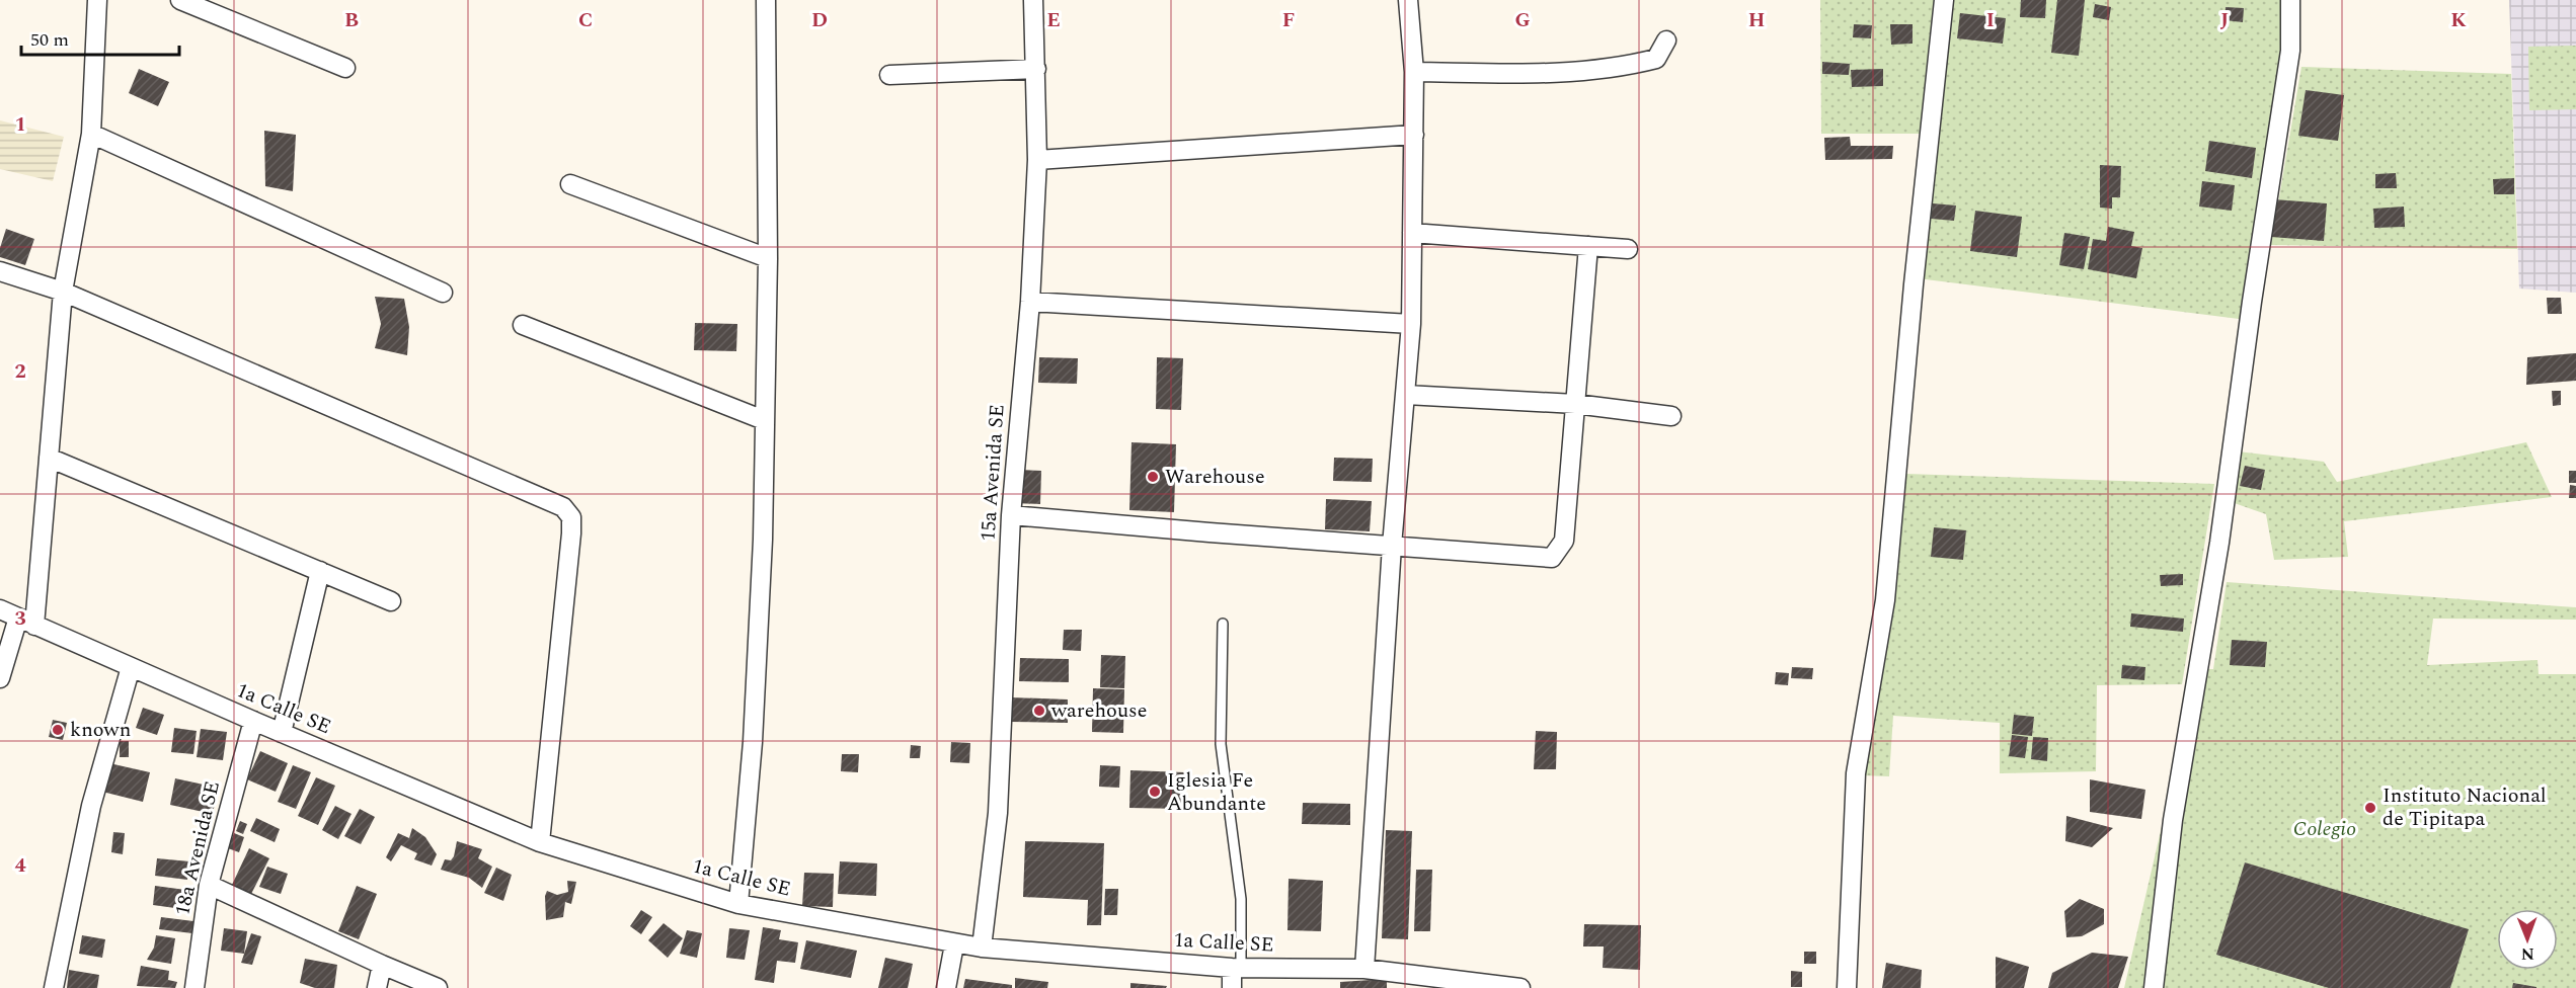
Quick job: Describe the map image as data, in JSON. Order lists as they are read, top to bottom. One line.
{"streets":{"street":["15a Avenida SE","1a Calle SE","18a Avenida SE"]},"crossings":[["15a Avenida SE","1a Calle SE"],["1a Calle SE","18a Avenida SE"]],"parks":["Colegio"],"places":["Warehouse","warehouse","known","Iglesia Fe Abundante","Instituto Nacional de Tipitapa"],"scale_bar":"50 m","north":"bottom","grid":{"columns":["B","C","D","E","F","G","H","I","J","K"],"rows":["1","2","3","4"]}}
